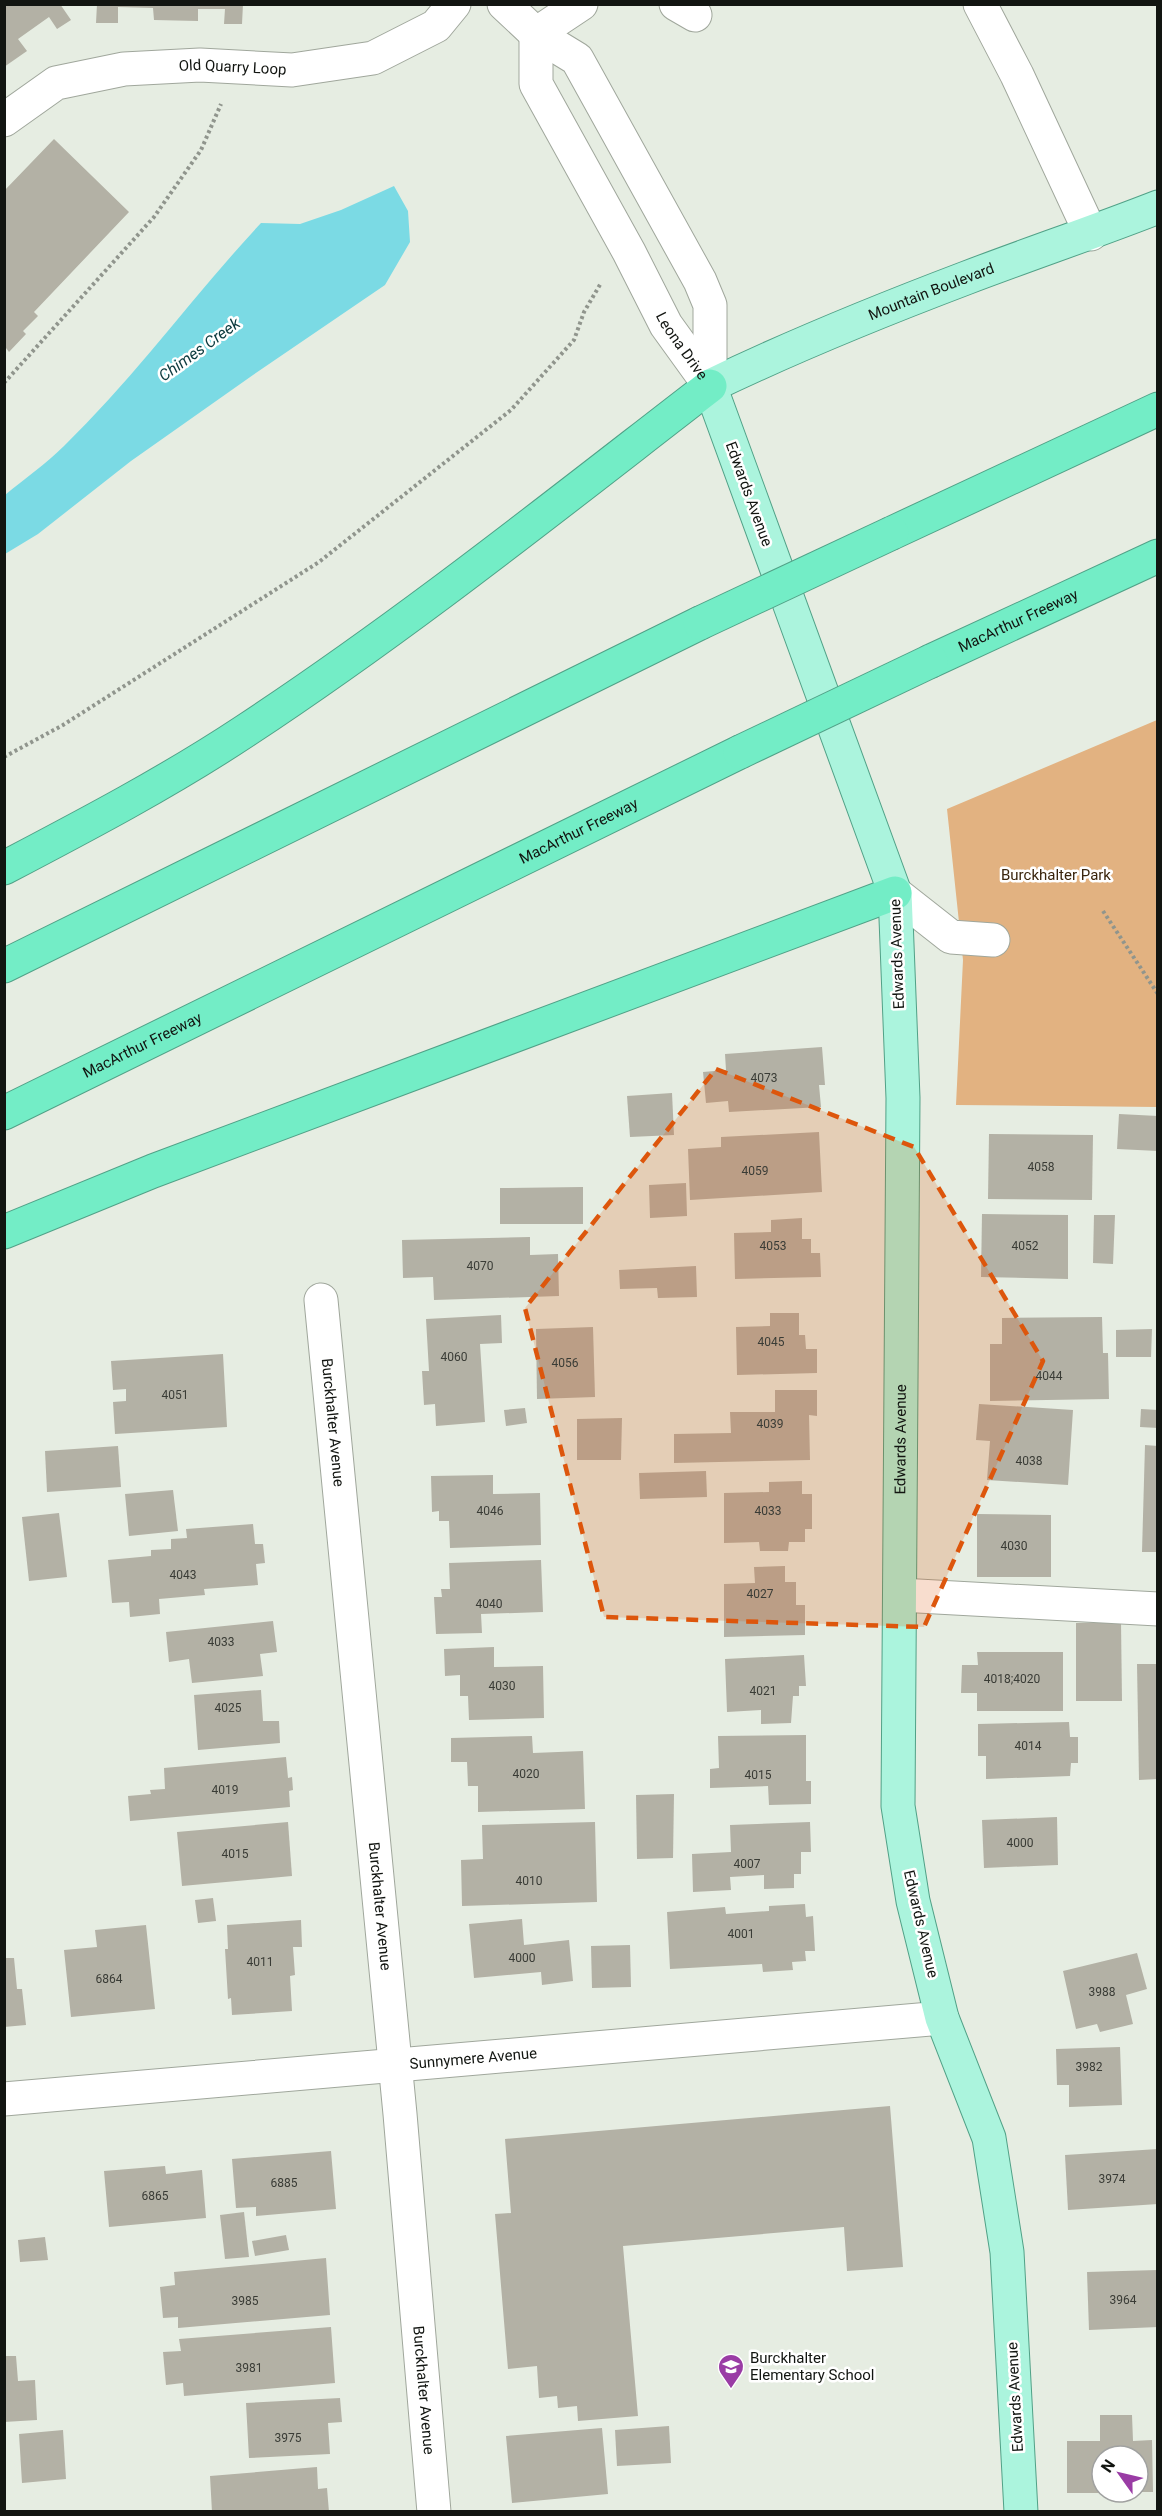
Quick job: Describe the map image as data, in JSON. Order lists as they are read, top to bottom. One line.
{"streets":{"highway":["MacArthur Freeway"],"main road":["Mountain Boulevard","Edwards Avenue"],"street":["Old Quarry Loop","Leona Drive","Burckhalter Avenue","Sunnymere Avenue"]},"crossings":[["Mountain Boulevard","Leona Drive"],["Mountain Boulevard","Edwards Avenue"],["Leona Drive","Edwards Avenue"],["Edwards Avenue","Sunnymere Avenue"],["Burckhalter Avenue","Sunnymere Avenue"]],"water":["Chimes Creek"],"parks":["Burckhalter Park"],"places":{"school or university":["Burckhalter Elementary School"]},"house_numbers":["4073","4058","4059","4053","4052","4070","4045","4060","4056","4044","4051","4039","4038","4046","4033","4030","4043","4027","4040","4033","4018;4020","4030","4021","4025","4014","4020","4015","4019","4000","4015","4007","4010","4001","4000","4011","6864","3988","3982","3974","6885","6865","3964","3985","3981","3975"],"north":"top left"}
